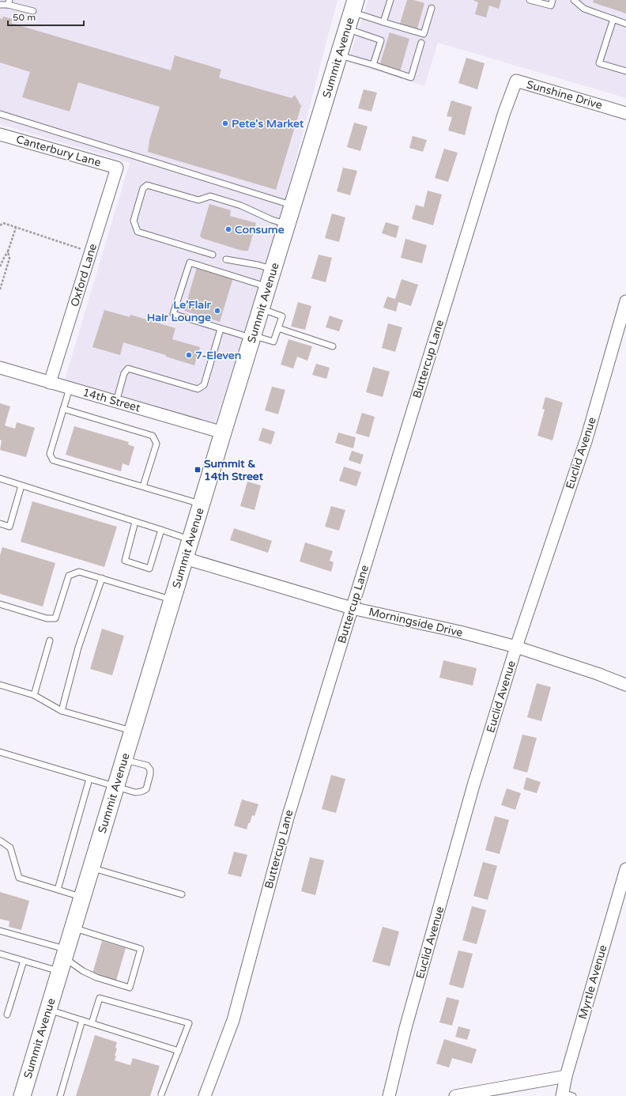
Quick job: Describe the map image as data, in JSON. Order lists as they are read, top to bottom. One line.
{"streets":{"main road":["Summit Avenue"],"street":["Sunshine Drive","Canterbury Lane","Oxford Lane","Buttercup Lane","14th Street","Euclid Avenue","Morningside Drive","Myrtle Avenue"]},"crossings":[["Summit Avenue","14th Street"],["Summit Avenue","Morningside Drive"],["Sunshine Drive","Buttercup Lane"],["Canterbury Lane","Oxford Lane"],["Oxford Lane","14th Street"],["Buttercup Lane","Morningside Drive"],["Euclid Avenue","Morningside Drive"]],"places":{"other":["Pete's Market","Consume","Le’Flair Hair Lounge","7-Eleven"],"transit":["Summit & 14th Street"]},"scale_bar":"50 m"}
